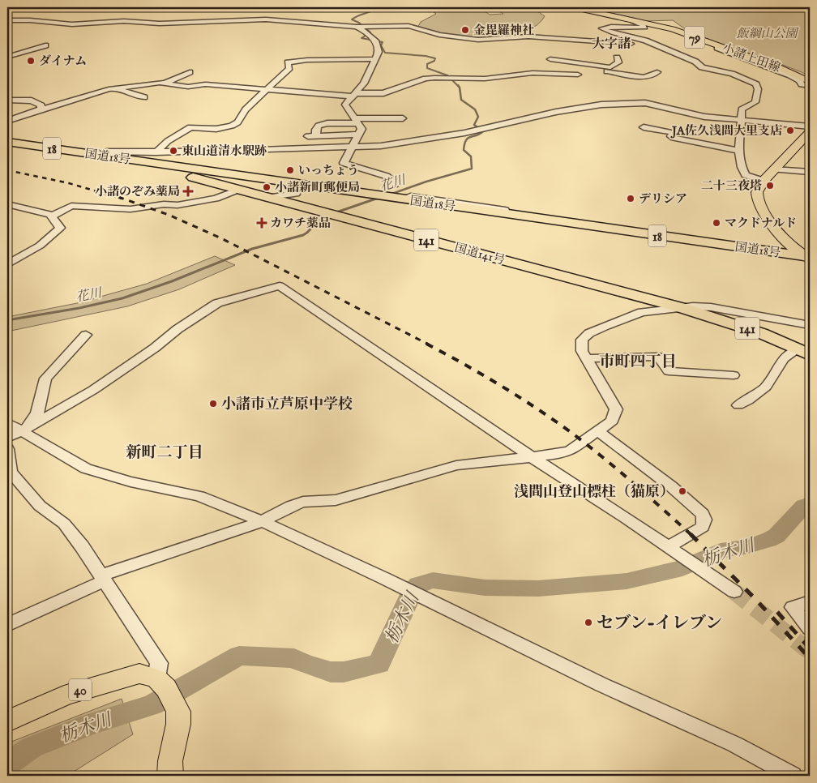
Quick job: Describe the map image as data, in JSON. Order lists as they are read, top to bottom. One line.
{"streets":{"highway":["18","国道18号","141","国道141号"],"main road":["79","小諸上田線","40"]},"crossings":[["国道18号","国道141号"]],"districts":["大字諸","市町四丁目","新町二丁目"],"water":["花川","栃木川"],"parks":["飯綱山公園"],"places":{"other":["金毘羅神社","ダイナム","JA佐久浅間大里支店","東山道清水駅跡","いっちょう","二十三夜塔","小諸新町郵便局","デリシア","マクドナルド","小諸市立芦原中学校","浅間山登山標柱（猫原）","セブン-イレブン"],"health":["小諸のぞみ薬局","カワチ薬品"]}}
